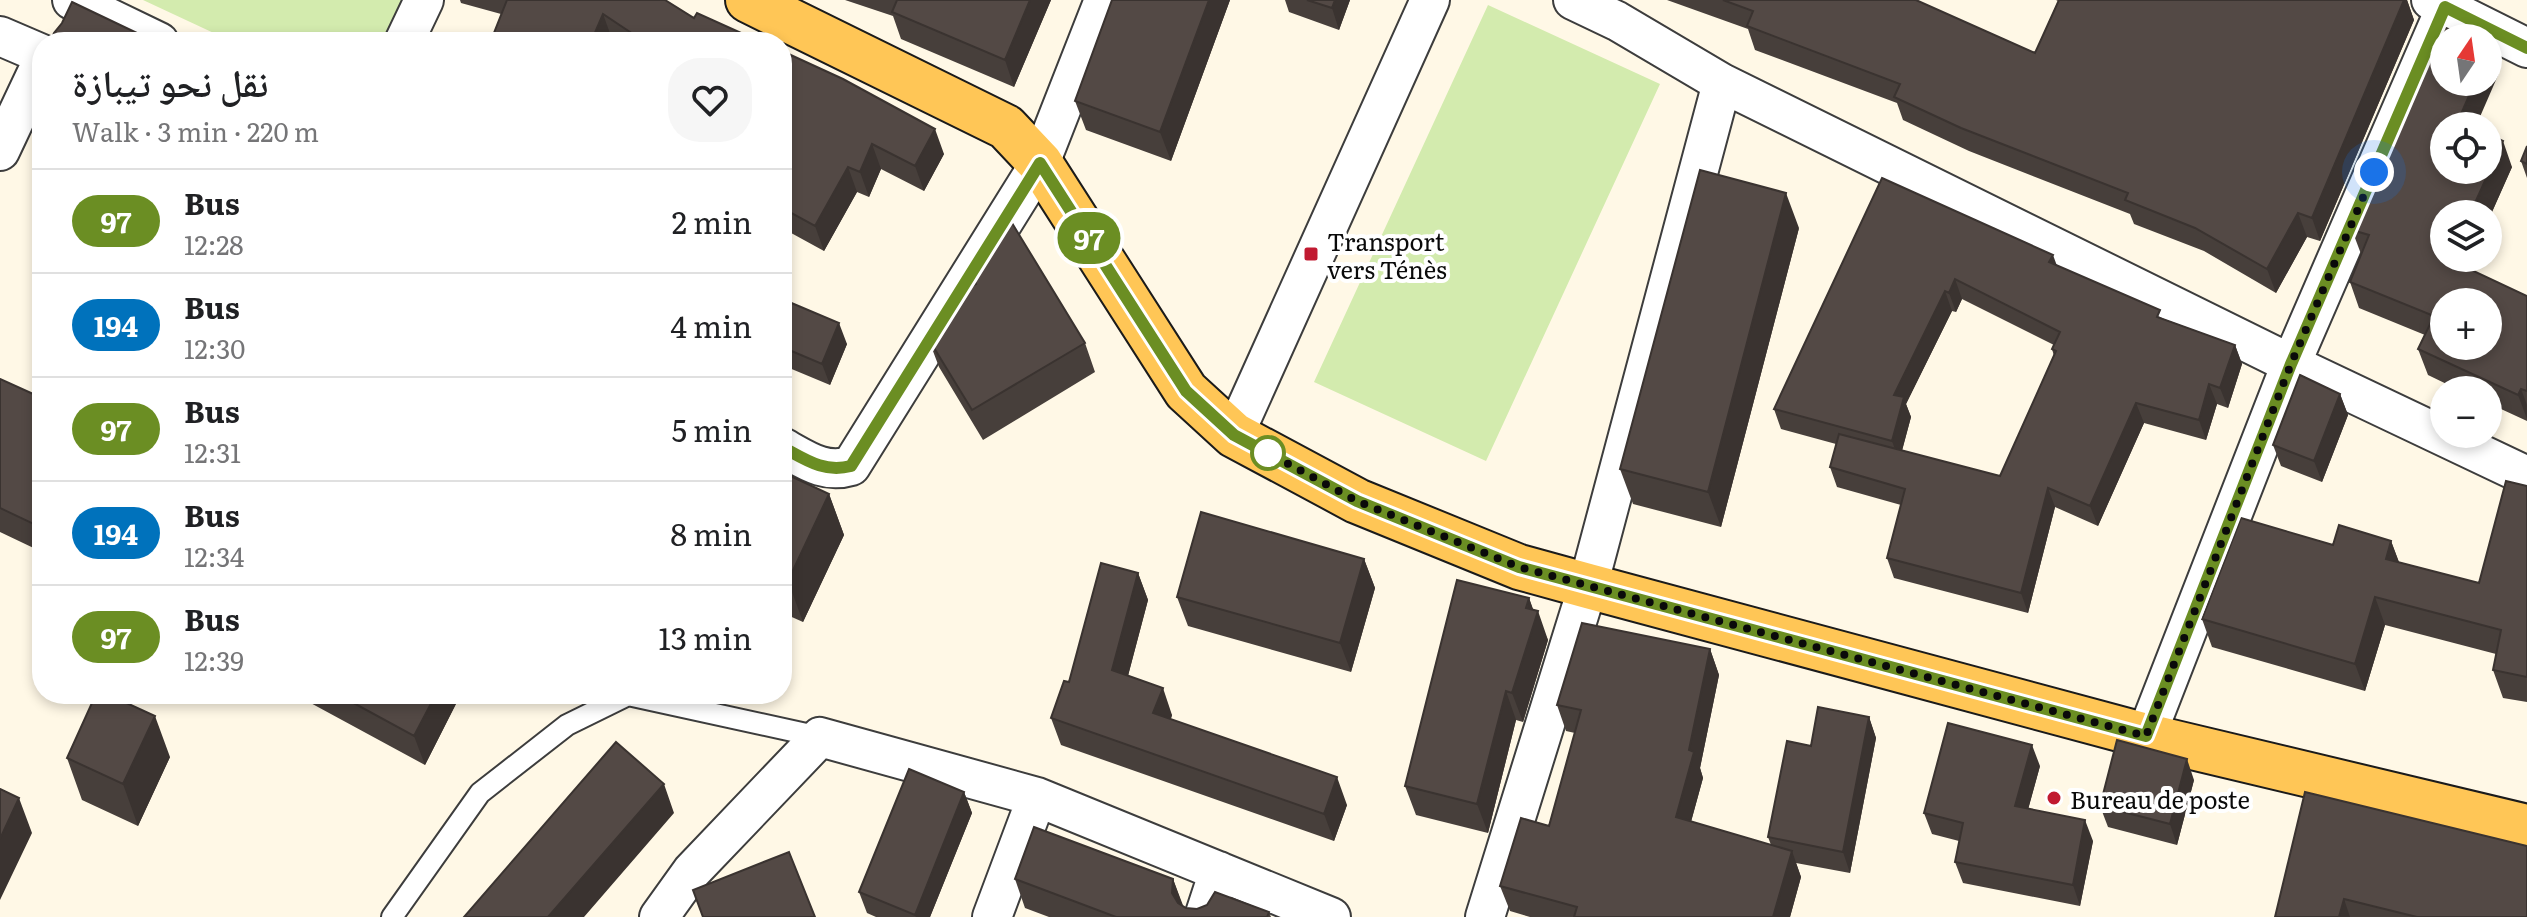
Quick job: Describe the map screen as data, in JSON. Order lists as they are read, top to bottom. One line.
{"places":{"transit":["Transport vers Ténès"],"other":["Bureau de poste"]},"lines":["bus line 97"],"north":"top","page":{"on_map":"97","map_buttons":["+","−"],"heading":["نقل نحو تيبازة","Walk · 3 min · 220 m"],"list":[{"mark":"97","name":"Bus","note":"12:28","value":"2 min"},{"mark":"194","name":"Bus","note":"12:30","value":"4 min"},{"mark":"97","name":"Bus","note":"12:31","value":"5 min"},{"mark":"194","name":"Bus","note":"12:34","value":"8 min"},{"mark":"97","name":"Bus","note":"12:39","value":"13 min"}]}}
